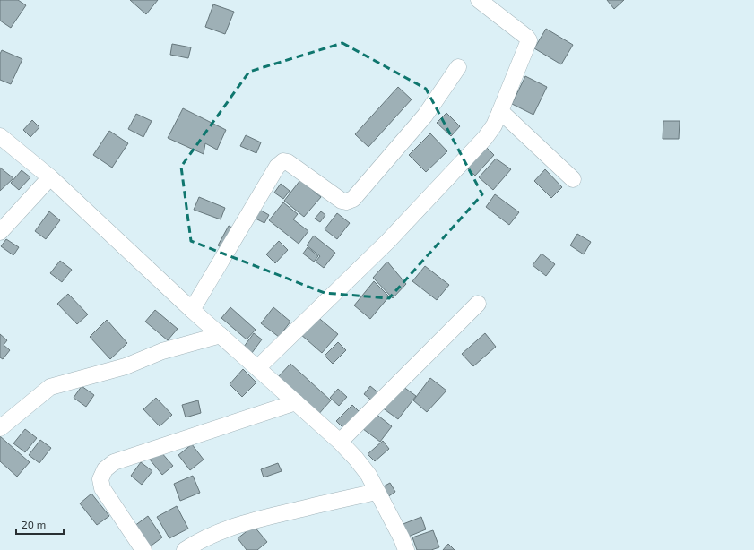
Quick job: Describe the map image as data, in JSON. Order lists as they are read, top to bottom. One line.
{"scale_bar":"20 m"}
